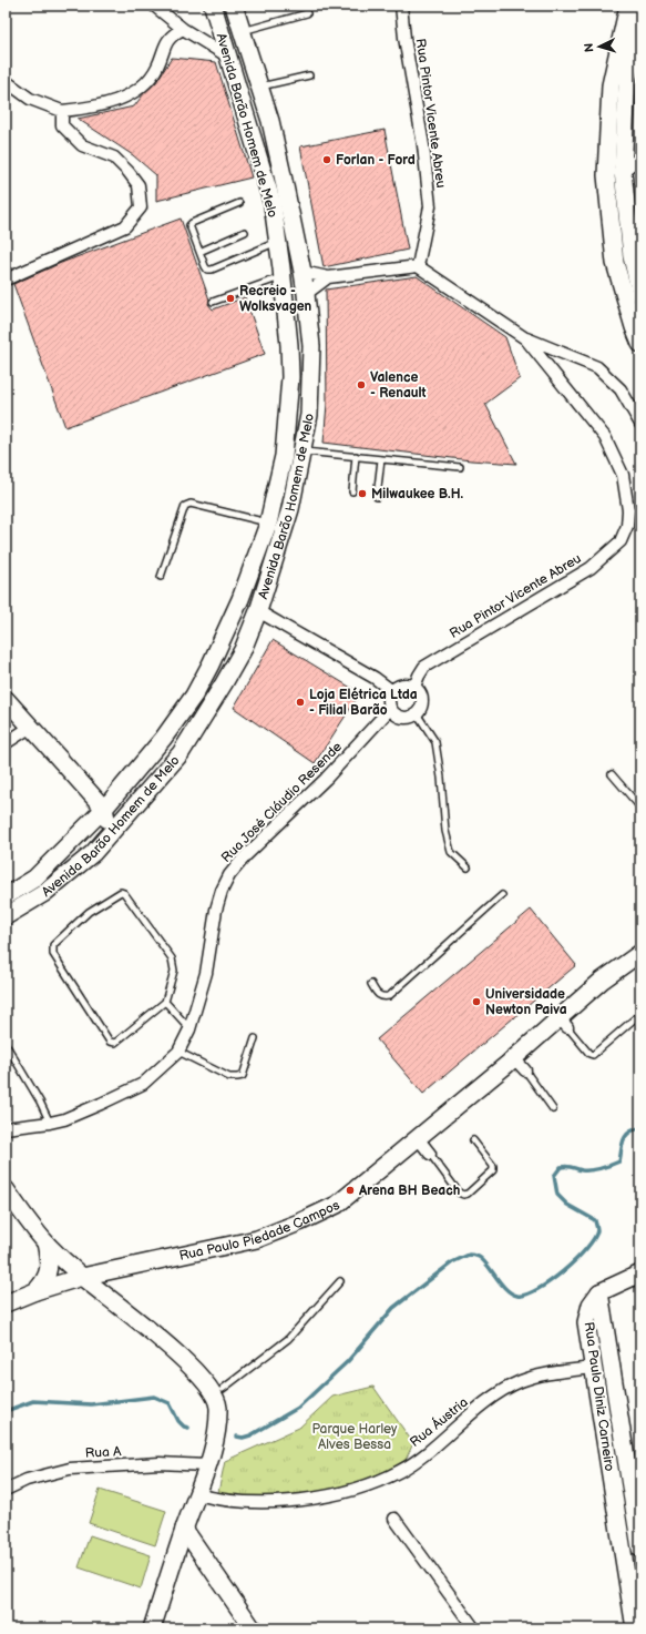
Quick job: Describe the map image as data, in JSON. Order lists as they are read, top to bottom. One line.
{"streets":{"main road":["Avenida Barão Homem de Melo","Rua Paulo Piedade Campos","Rua Paulo Diniz Carneiro"],"street":["Rua Pintor Vicente Abreu","Rua José Cláudio Resende","Rua Áustria","Rua A"]},"crossings":[["Rua Pintor Vicente Abreu","Rua José Cláudio Resende"],["Rua Paulo Diniz Carneiro","Rua Áustria"]],"parks":["Parque Harley Alves Bessa"],"places":["Forlan - Ford","Recreio - Wolksvagen","Valence - Renault","Milwaukee B.H.","Loja Elétrica Ltda - Filial Barão","Universidade Newton Paiva","Arena BH Beach"],"north":"left"}
